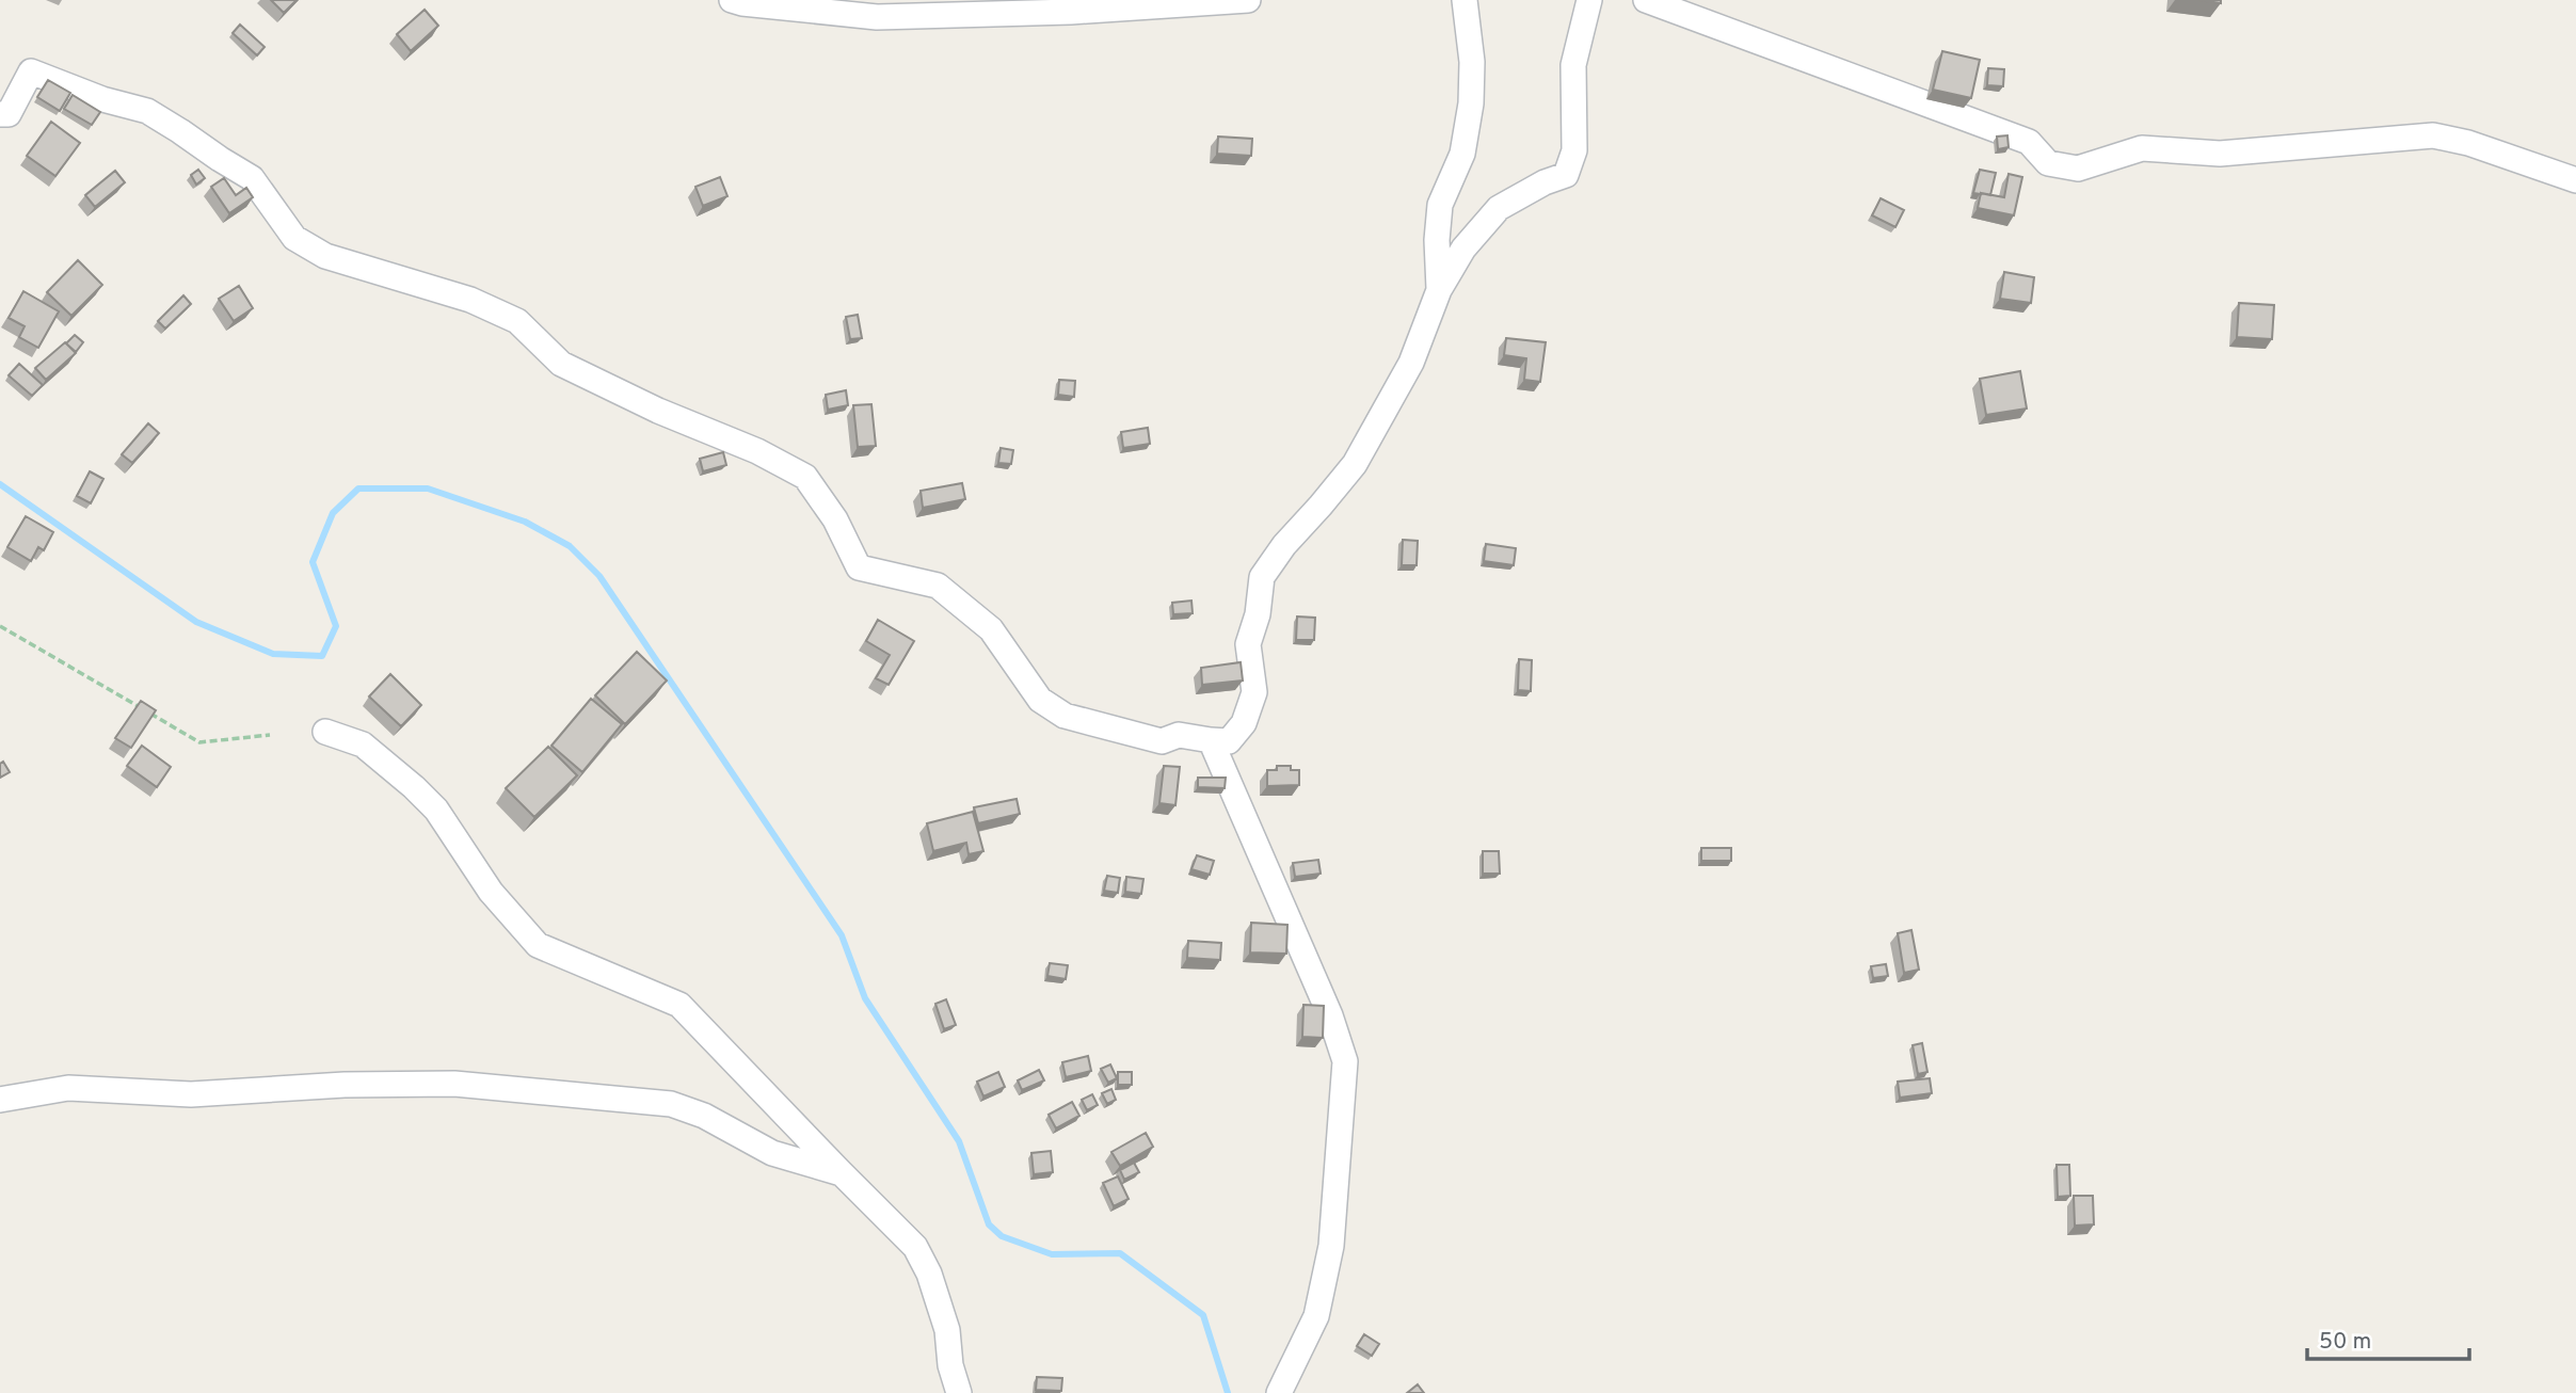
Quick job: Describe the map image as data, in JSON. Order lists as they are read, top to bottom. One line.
{"scale_bar":"50 m"}
